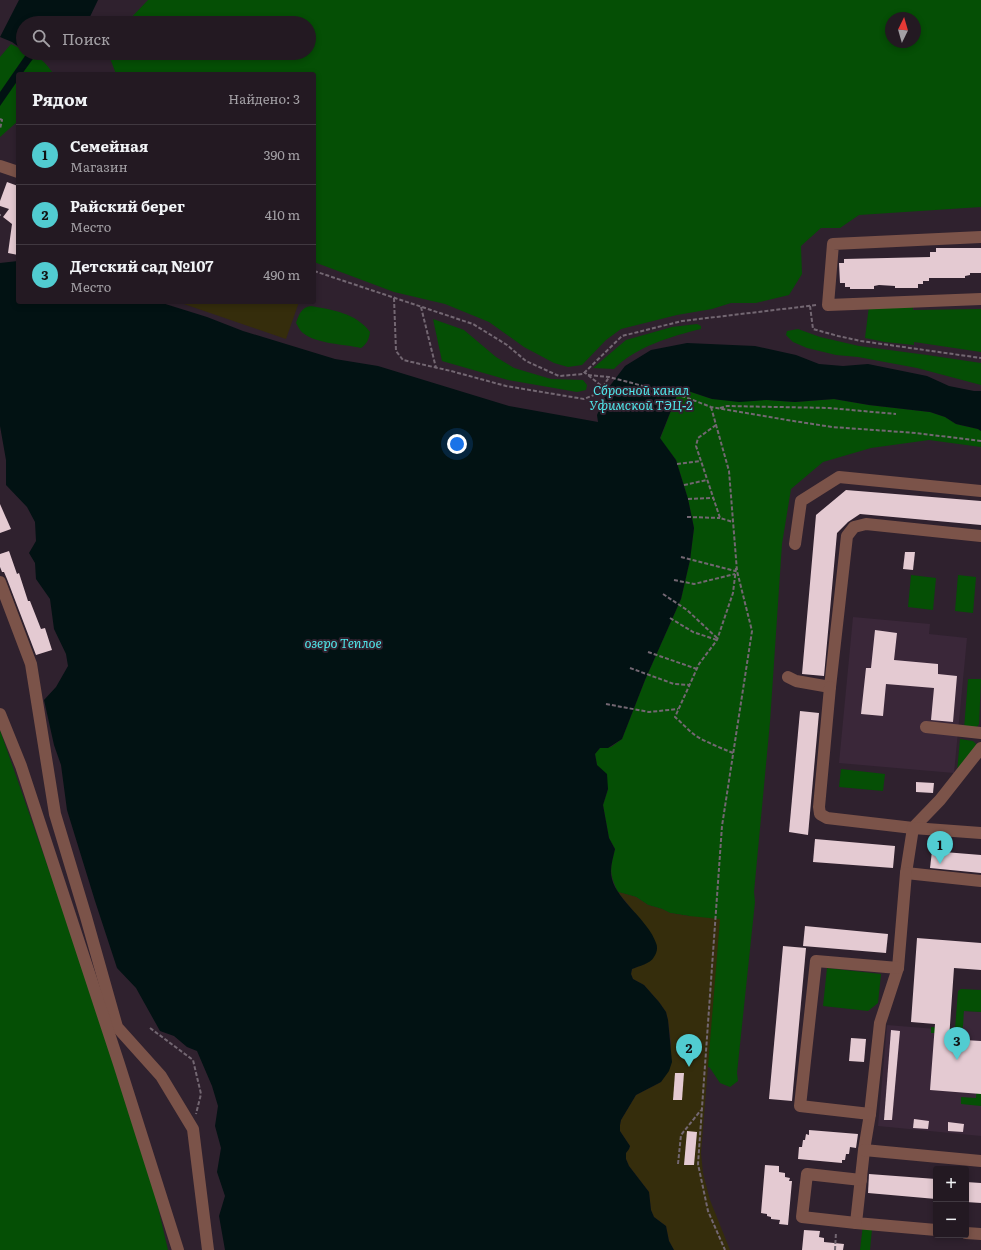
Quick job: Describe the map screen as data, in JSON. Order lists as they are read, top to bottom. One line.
{"water":["Сбросной канал Уфимской ТЭЦ-2","озеро Теплое"],"north":"top","page":{"search":"Поиск","heading":["Рядом","Найдено: 3"],"list":[{"mark":"1","name":"Семейная","note":"Магазин","value":"390 m"},{"mark":"2","name":"Райский берег","note":"Место","value":"410 m"},{"mark":"3","name":"Детский сад №107","note":"Место","value":"490 m"}],"pins":["1","3","2"],"map_buttons":["+","−"]}}
